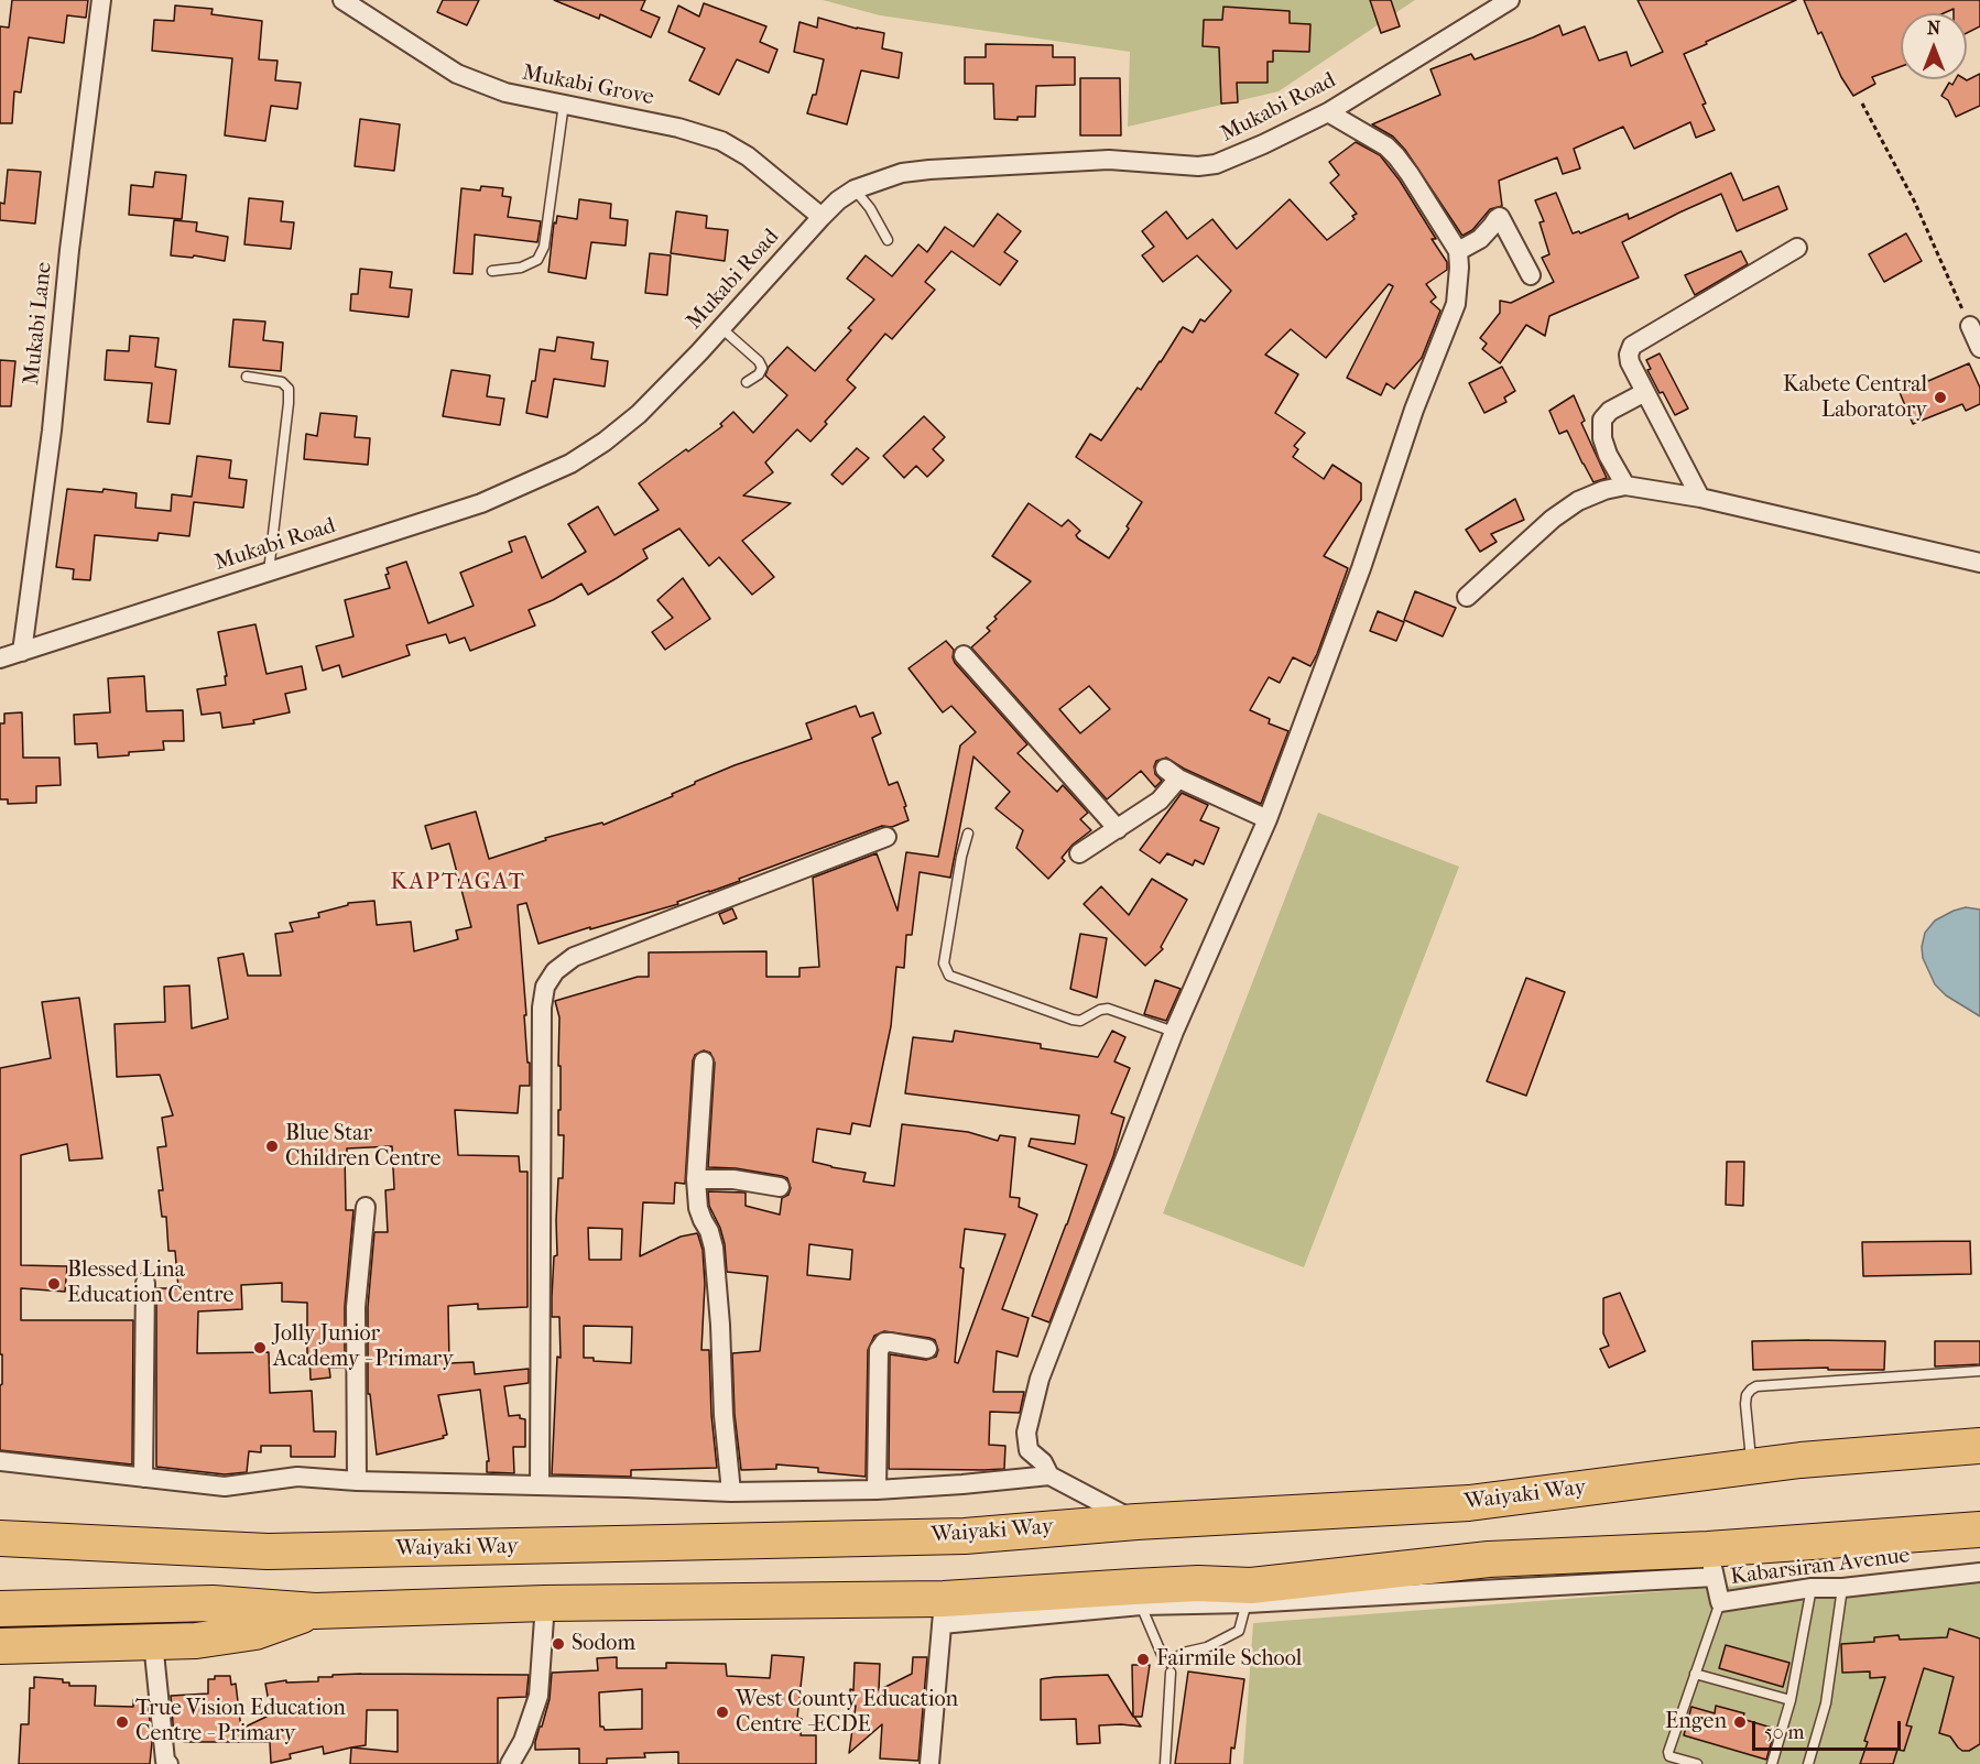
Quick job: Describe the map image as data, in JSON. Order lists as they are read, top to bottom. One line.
{"streets":{"highway":["Waiyaki Way"],"street":["Mukabi Grove","Mukabi Road","Mukabi Lane","Kabarsiran Avenue"]},"crossings":[["Mukabi Grove","Mukabi Road"],["Mukabi Road","Mukabi Lane"]],"districts":["KAPTAGAT"],"places":["Kabete Central Laboratory","Blue Star Children Centre","Blessed Lina Education Centre","Jolly Junior Academy - Primary","Sodom","Fairmile School","West County Education Centre -ECDE","True Vision Education Centre - Primary","Engen"],"scale_bar":"50 m","north":"top"}
